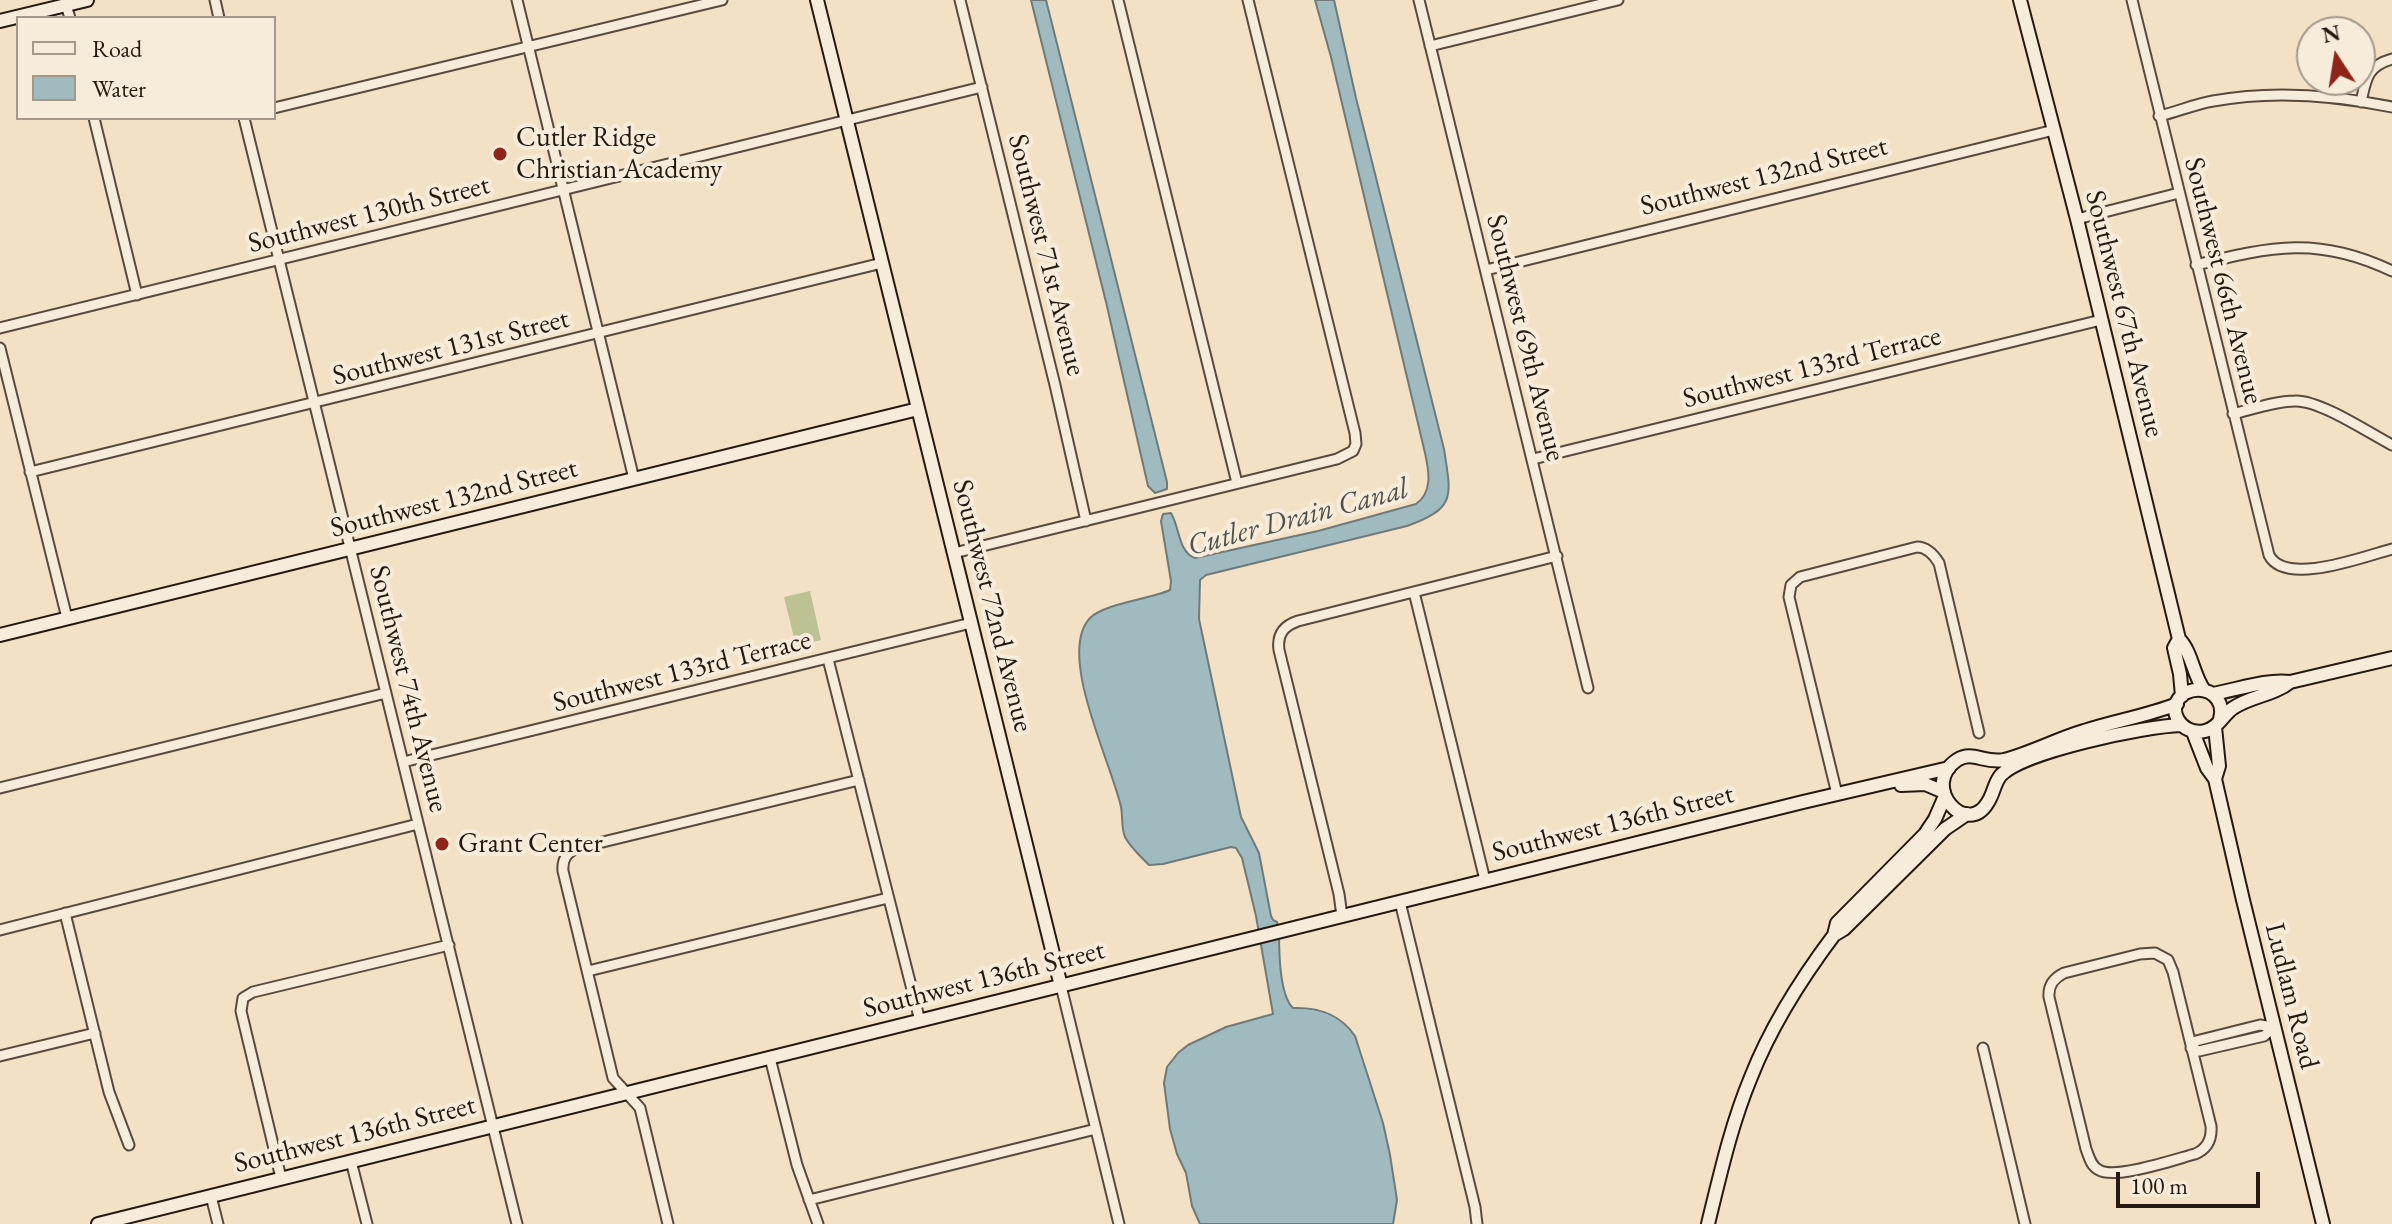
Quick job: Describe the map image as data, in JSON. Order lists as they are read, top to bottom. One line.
{"streets":{"street":["Southwest 132nd Street","Southwest 130th Street","Southwest 71st Avenue","Southwest 66th Avenue","Southwest 67th Avenue","Southwest 69th Avenue","Southwest 131st Street","Southwest 133rd Terrace","Southwest 72nd Avenue","Southwest 74th Avenue","Southwest 136th Street","Ludlam Road"]},"crossings":[["Southwest 132nd Street","Southwest 67th Avenue"],["Southwest 132nd Street","Southwest 69th Avenue"],["Southwest 132nd Street","Southwest 72nd Avenue"],["Southwest 132nd Street","Southwest 74th Avenue"],["Southwest 130th Street","Southwest 71st Avenue"],["Southwest 130th Street","Southwest 72nd Avenue"],["Southwest 130th Street","Southwest 74th Avenue"],["Southwest 67th Avenue","Southwest 133rd Terrace"],["Southwest 67th Avenue","Ludlam Road"],["Southwest 69th Avenue","Southwest 133rd Terrace"],["Southwest 131st Street","Southwest 72nd Avenue"],["Southwest 131st Street","Southwest 74th Avenue"],["Southwest 133rd Terrace","Southwest 72nd Avenue"],["Southwest 133rd Terrace","Southwest 74th Avenue"],["Southwest 72nd Avenue","Southwest 136th Street"],["Southwest 74th Avenue","Southwest 136th Street"]],"water":["Cutler Drain Canal"],"places":["Cutler Ridge Christian Academy","Grant Center"],"legend":["Road","Water"],"scale_bar":"100 m","north":"top"}
